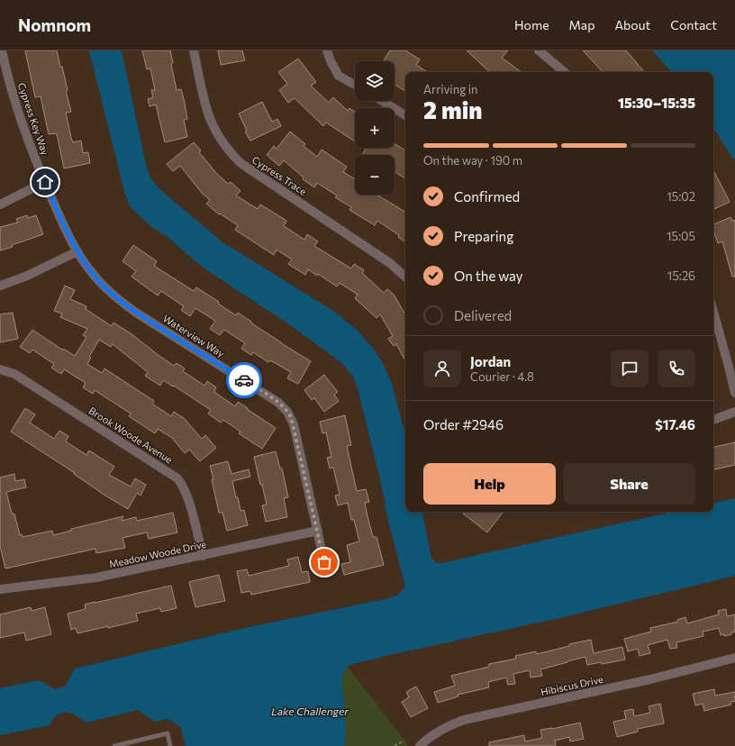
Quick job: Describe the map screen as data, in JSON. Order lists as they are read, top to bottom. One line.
{"streets":{"street":["Cypress Key Way","Cypress Trace","Waterview Way","Brook Woode Avenue","Meadow Woode Drive","Hibiscus Drive"]},"crossings":[["Cypress Key Way","Waterview Way"],["Waterview Way","Meadow Woode Drive"],["Brook Woode Avenue","Meadow Woode Drive"]],"water":["Lake Challenger"],"page":{"header":"Nomnom","nav":["Home","Map","About","Contact"],"map_buttons":["+","−"],"heading":["2 min","Arriving in","15:30–15:35"],"panel":["Jordan","Courier · 4.8","Order #2946","$17.46"],"bar":"On the way · 190 m","list":[["Confirmed","15:02"],["Preparing","15:05"],["On the way","15:26"],"Delivered"],"buttons":["Help","Share"]}}
